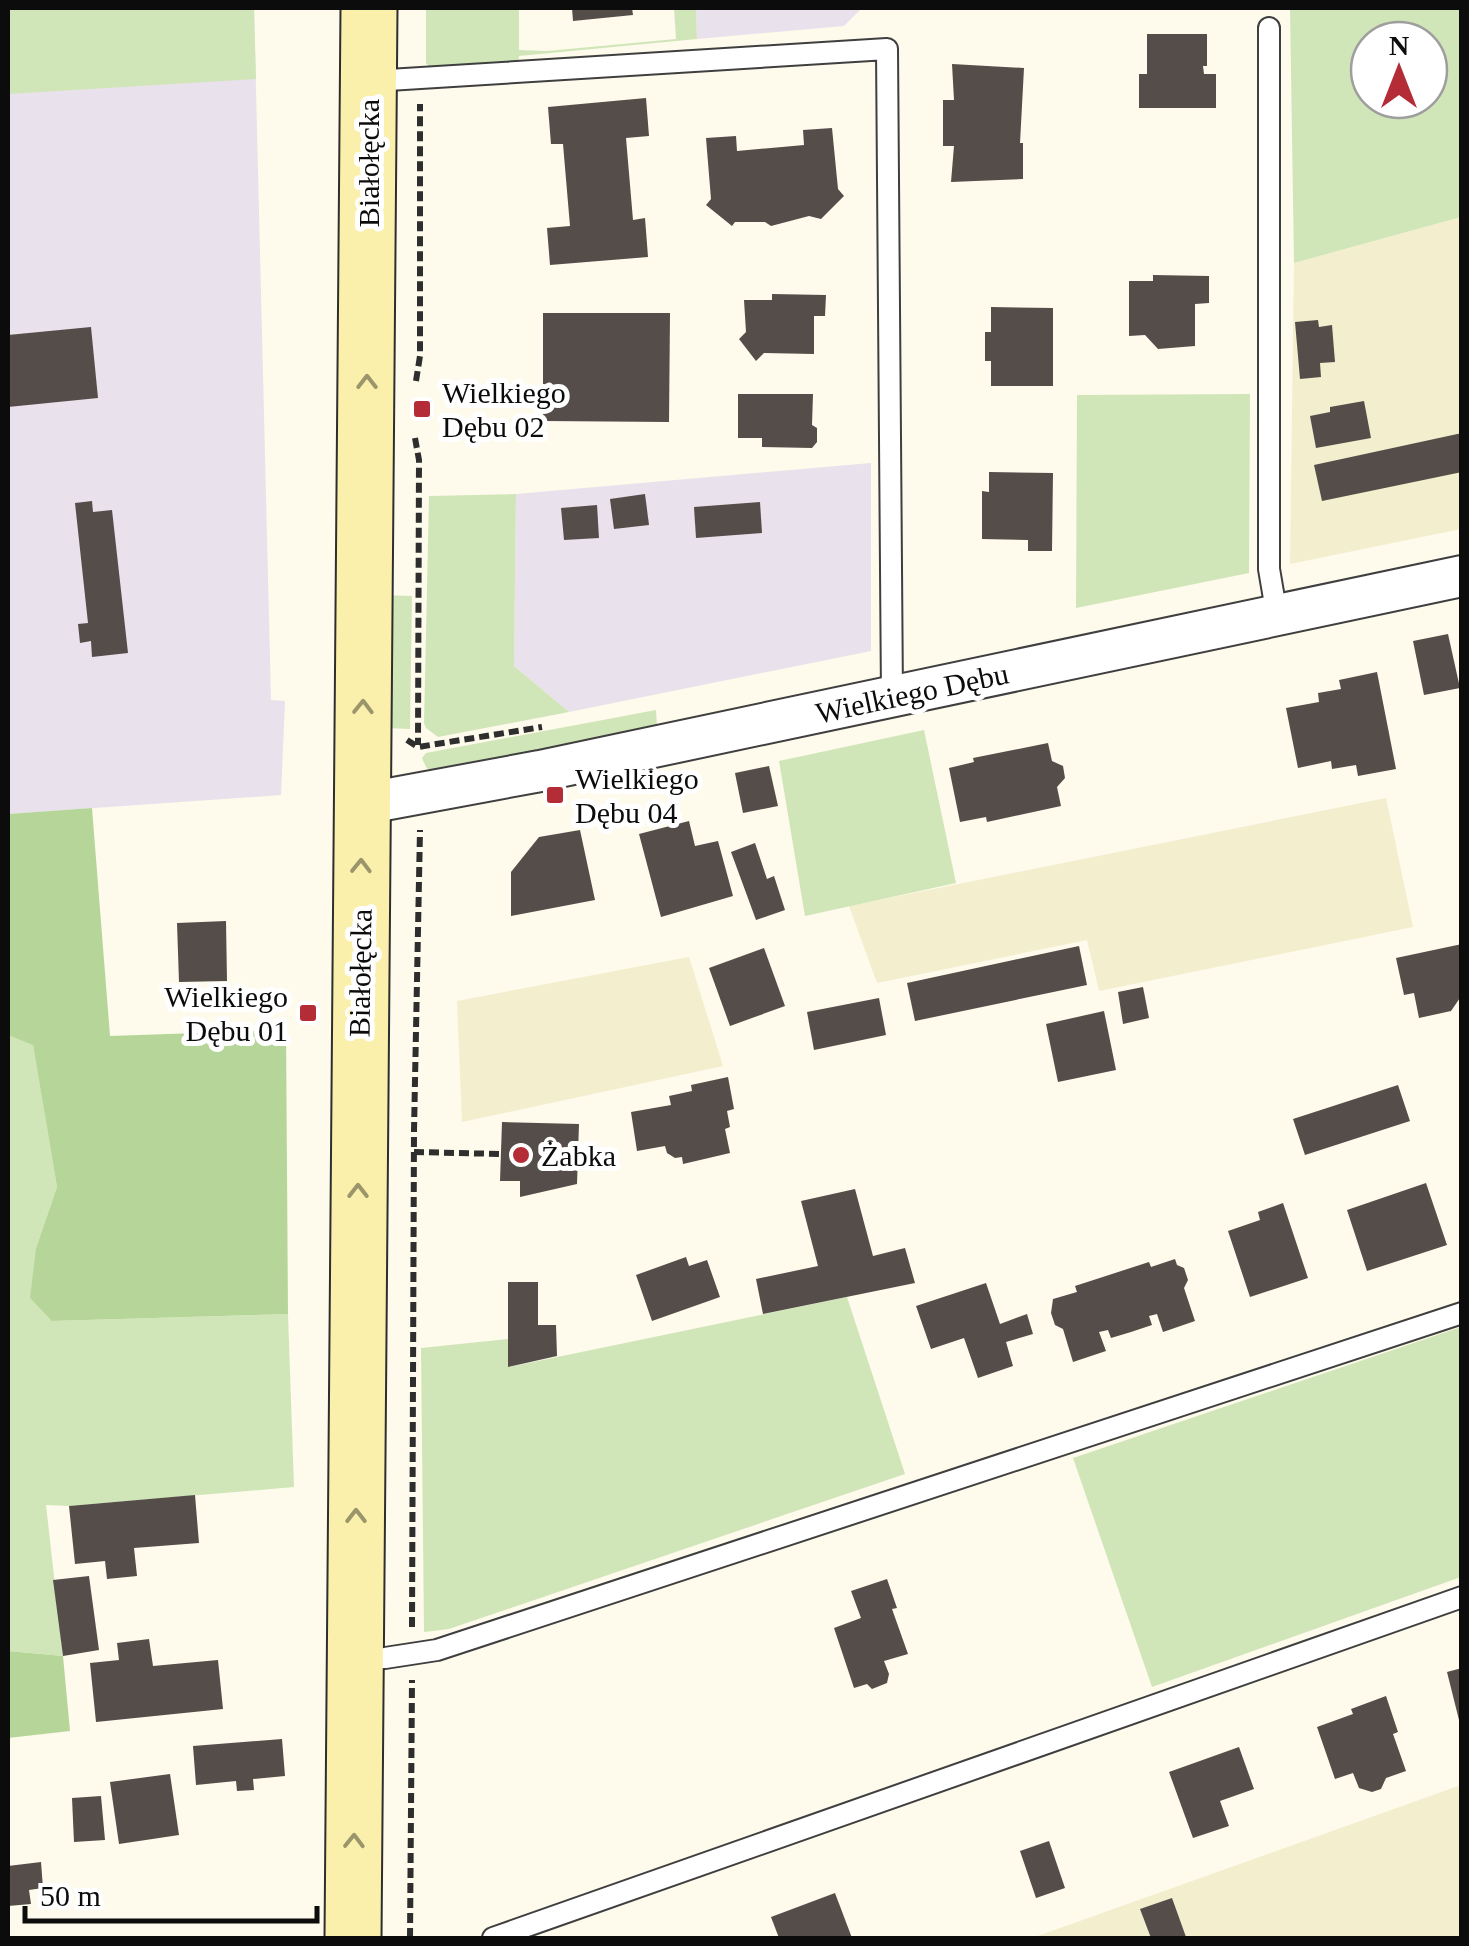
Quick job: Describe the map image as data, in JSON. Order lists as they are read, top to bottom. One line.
{"streets":{"street":["Białołęcka","Wielkiego Dębu"]},"crossings":[["Białołęcka","Wielkiego Dębu"]],"one_way":["Białołęcka"],"places":{"transit":["Wielkiego Dębu 02","Wielkiego Dębu 04","Wielkiego Dębu 01"],"other":["Żabka"]},"scale_bar":"50 m","north":"top"}
